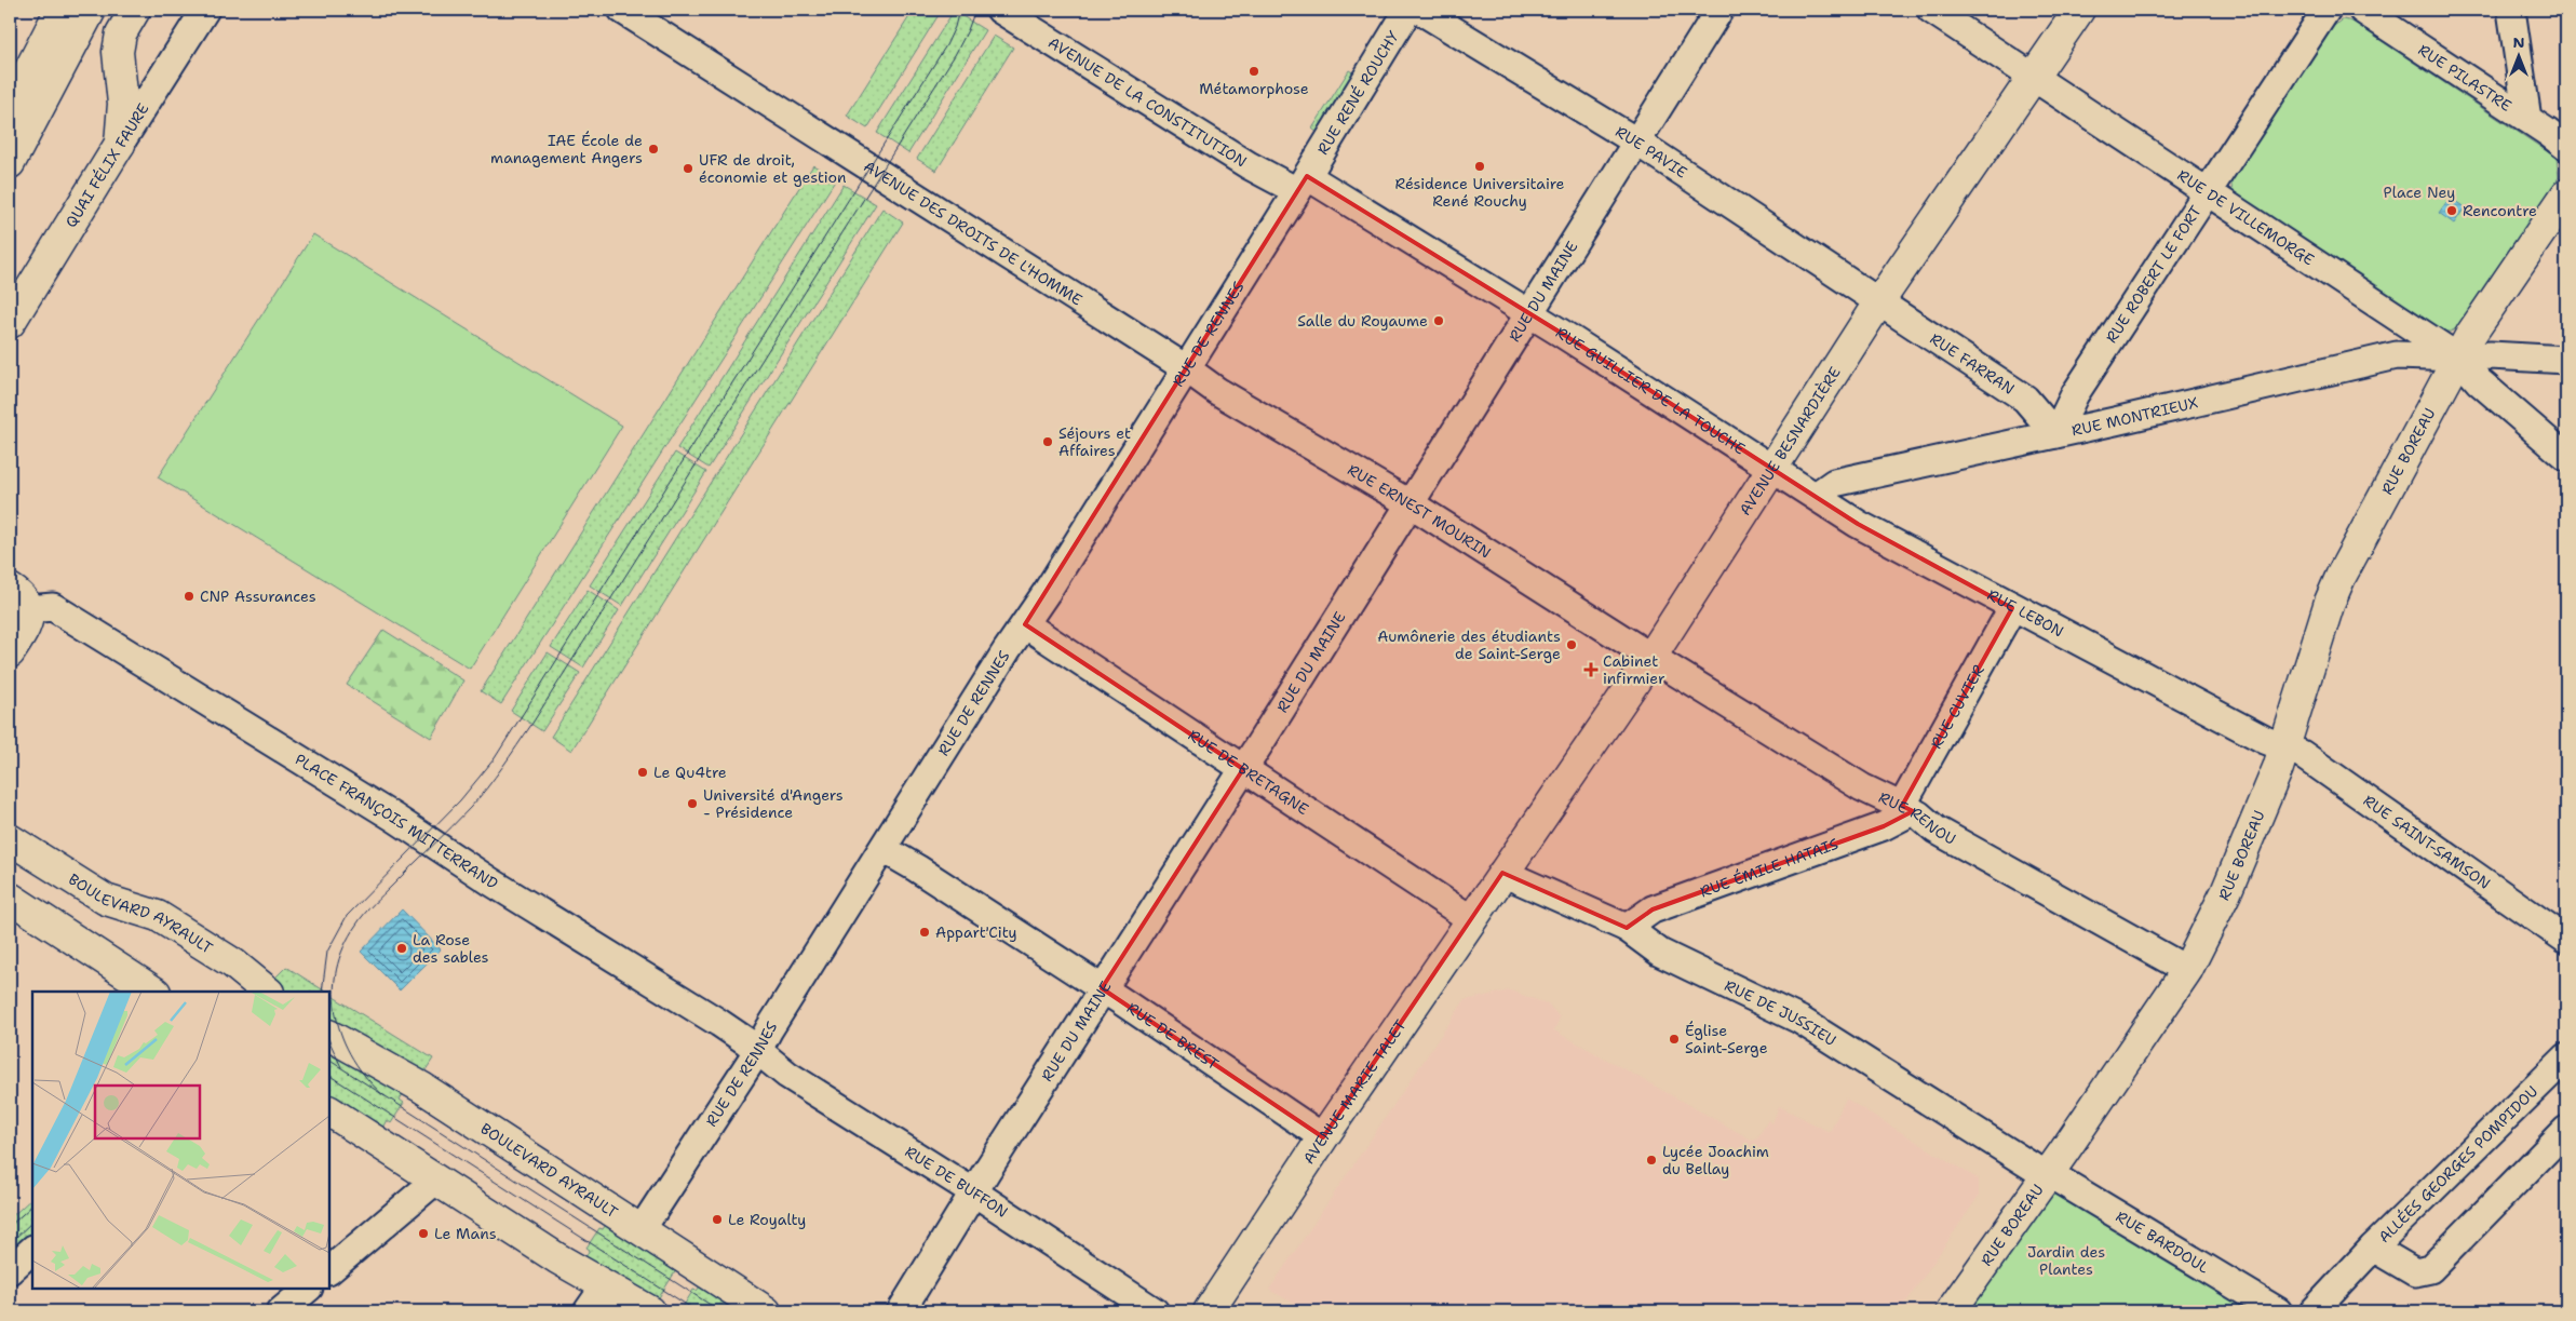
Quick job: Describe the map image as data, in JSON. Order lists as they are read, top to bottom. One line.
{"streets":{"main road":["QUAI FÉLIX FAURE","AVENUE BESNARDIÈRE","RUE BOREAU","BOULEVARD AYRAULT","AVENUE MARIE TALET"],"street":["RUE PILASTRE","RUE RENÉ ROUCHY","AVENUE DE LA CONSTITUTION","RUE PAVIE","RUE DE VILLEMORGE","AVENUE DES DROITS DE L'HOMME","RUE ROBERT LE FORT","RUE DU MAINE","RUE DE RENNES","RUE FARRAN","RUE GUILLIER DE LA TOUCHE","RUE MONTRIEUX","RUE ERNEST MOURIN","RUE LEBON","RUE CUVIER","RUE DE BRETAGNE","RUE RENOU","PLACE FRANÇOIS MITTERRAND","RUE SAINT-SAMSON","RUE ÉMILE HATAIS","RUE DE JUSSIEU","RUE DE BREST","ALLÉES GEORGES POMPIDOU","RUE DE BUFFON","RUE BARDOUL"]},"crossings":[["RUE RENÉ ROUCHY","AVENUE DE LA CONSTITUTION"],["RUE RENÉ ROUCHY","RUE DE RENNES"],["RUE RENÉ ROUCHY","RUE GUILLIER DE LA TOUCHE"],["AVENUE DE LA CONSTITUTION","RUE DE RENNES"],["AVENUE DE LA CONSTITUTION","RUE GUILLIER DE LA TOUCHE"],["RUE PAVIE","RUE DU MAINE"],["RUE PAVIE","RUE FARRAN"],["RUE PAVIE","AVENUE BESNARDIÈRE"],["RUE DE VILLEMORGE","RUE ROBERT LE FORT"],["RUE DE VILLEMORGE","RUE MONTRIEUX"],["RUE DE VILLEMORGE","AVENUE BESNARDIÈRE"],["RUE DE VILLEMORGE","RUE BOREAU"],["AVENUE DES DROITS DE L'HOMME","RUE DE RENNES"],["AVENUE DES DROITS DE L'HOMME","RUE ERNEST MOURIN"],["RUE ROBERT LE FORT","RUE FARRAN"],["RUE ROBERT LE FORT","RUE MONTRIEUX"],["RUE DU MAINE","RUE GUILLIER DE LA TOUCHE"],["RUE DU MAINE","RUE ERNEST MOURIN"],["RUE DU MAINE","RUE DE BRETAGNE"],["RUE DU MAINE","RUE DE BREST"],["RUE DU MAINE","RUE DE BUFFON"],["RUE DE RENNES","RUE GUILLIER DE LA TOUCHE"],["RUE DE RENNES","RUE ERNEST MOURIN"],["RUE DE RENNES","RUE DE BRETAGNE"],["RUE DE RENNES","PLACE FRANÇOIS MITTERRAND"],["RUE DE RENNES","BOULEVARD AYRAULT"],["RUE DE RENNES","RUE DE BREST"],["RUE DE RENNES","RUE DE BUFFON"],["RUE FARRAN","RUE MONTRIEUX"],["RUE FARRAN","AVENUE BESNARDIÈRE"],["RUE GUILLIER DE LA TOUCHE","AVENUE BESNARDIÈRE"],["RUE GUILLIER DE LA TOUCHE","RUE LEBON"],["RUE MONTRIEUX","RUE BOREAU"],["RUE MONTRIEUX","RUE LEBON"],["AVENUE BESNARDIÈRE","RUE ERNEST MOURIN"],["AVENUE BESNARDIÈRE","RUE LEBON"],["AVENUE BESNARDIÈRE","RUE RENOU"],["AVENUE BESNARDIÈRE","RUE DE JUSSIEU"],["AVENUE BESNARDIÈRE","AVENUE MARIE TALET"],["RUE BOREAU","RUE LEBON"],["RUE BOREAU","RUE RENOU"],["RUE BOREAU","RUE SAINT-SAMSON"],["RUE BOREAU","RUE DE JUSSIEU"],["RUE BOREAU","RUE BARDOUL"],["RUE ERNEST MOURIN","RUE RENOU"],["RUE LEBON","RUE CUVIER"],["RUE LEBON","RUE SAINT-SAMSON"],["RUE CUVIER","RUE RENOU"],["RUE CUVIER","RUE ÉMILE HATAIS"],["RUE DE BRETAGNE","AVENUE MARIE TALET"],["RUE RENOU","RUE ÉMILE HATAIS"],["PLACE FRANÇOIS MITTERRAND","RUE DE BUFFON"],["RUE ÉMILE HATAIS","RUE DE JUSSIEU"],["RUE DE JUSSIEU","AVENUE MARIE TALET"],["RUE DE JUSSIEU","RUE BARDOUL"],["RUE DE BREST","AVENUE MARIE TALET"]],"parks":["Place Ney","Jardin des Plantes"],"places":{"other":["Métamorphose","IAE École de management Angers","Résidence Universitaire René Rouchy","UFR de droit, économie et gestion","Rencontre","Salle du Royaume","Séjours et Affaires","CNP Assurances","Aumônerie des étudiants de Saint-Serge","Le Qu4tre","Université d'Angers - Présidence","Appart'City","La Rose des sables","Église Saint-Serge","Lycée Joachim du Bellay","Le Royalty","Le Mans"],"health":["Cabinet infirmier"]},"north":"top"}
